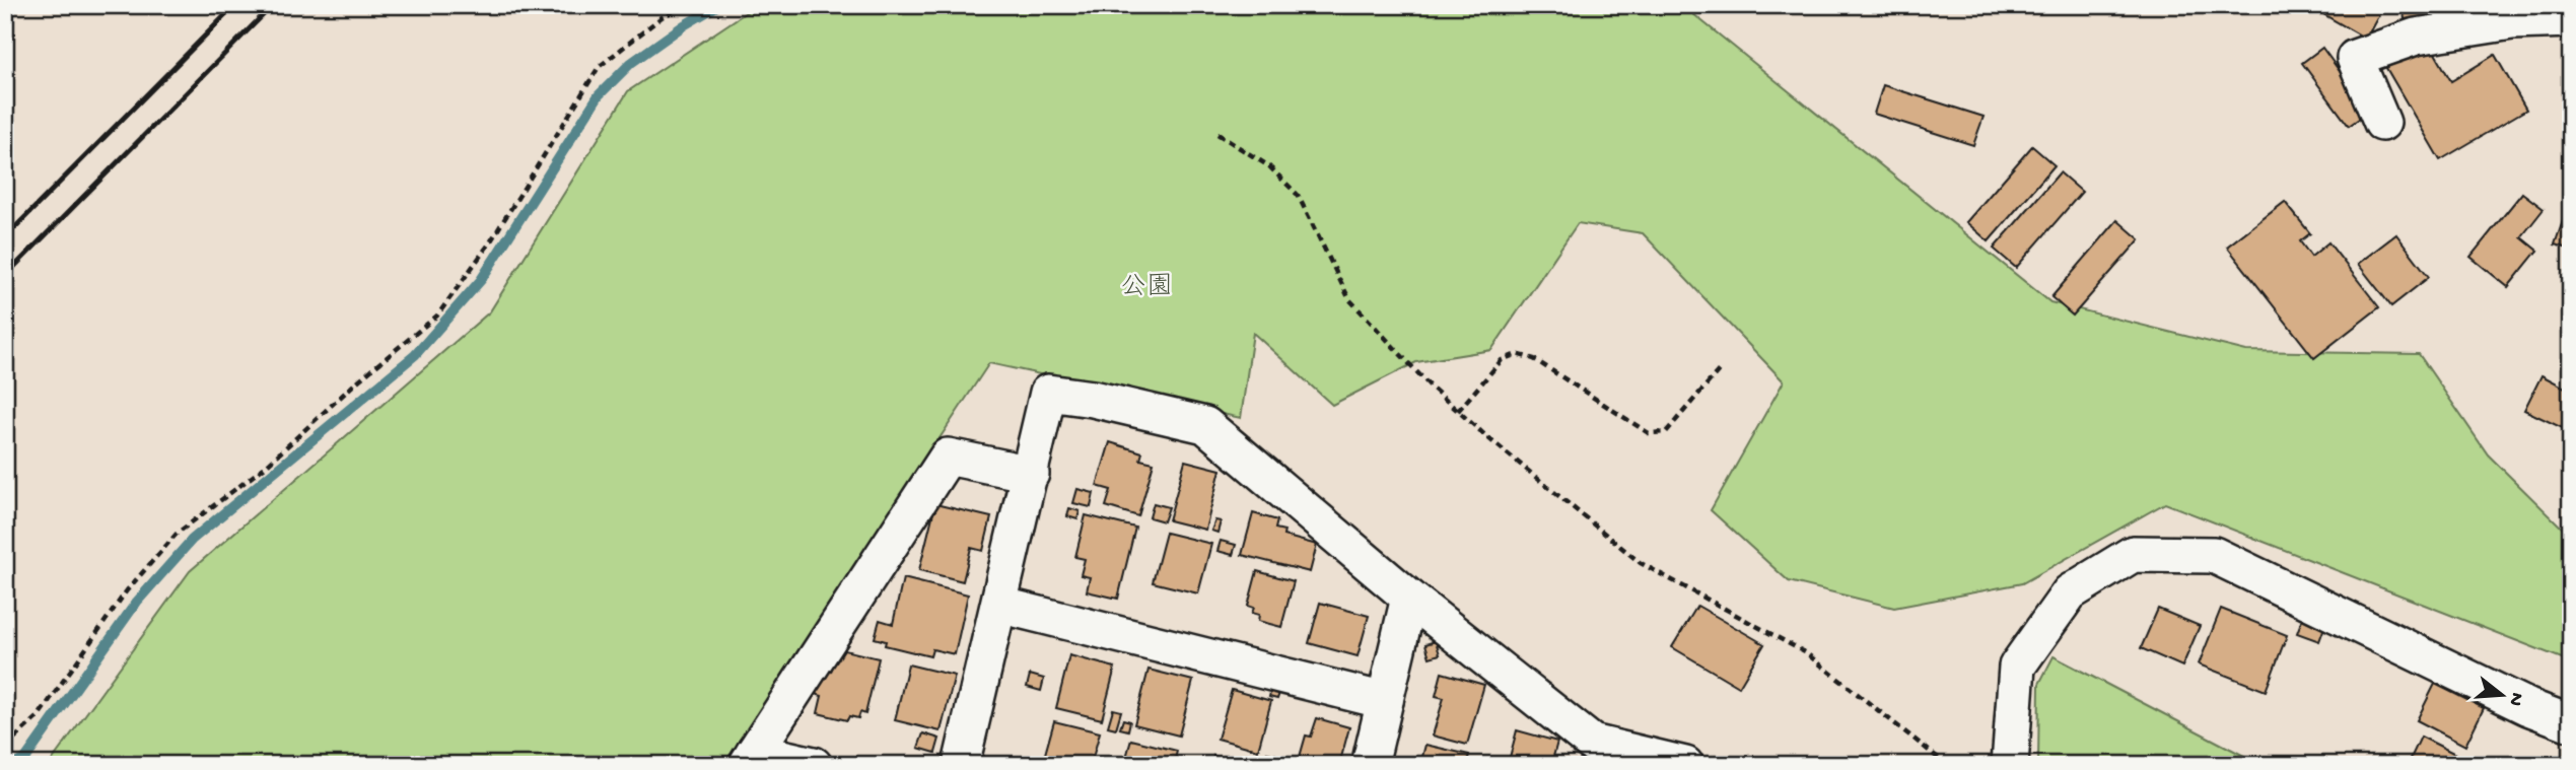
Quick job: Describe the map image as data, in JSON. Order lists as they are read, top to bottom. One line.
{"parks":["公園"],"north":"right"}
